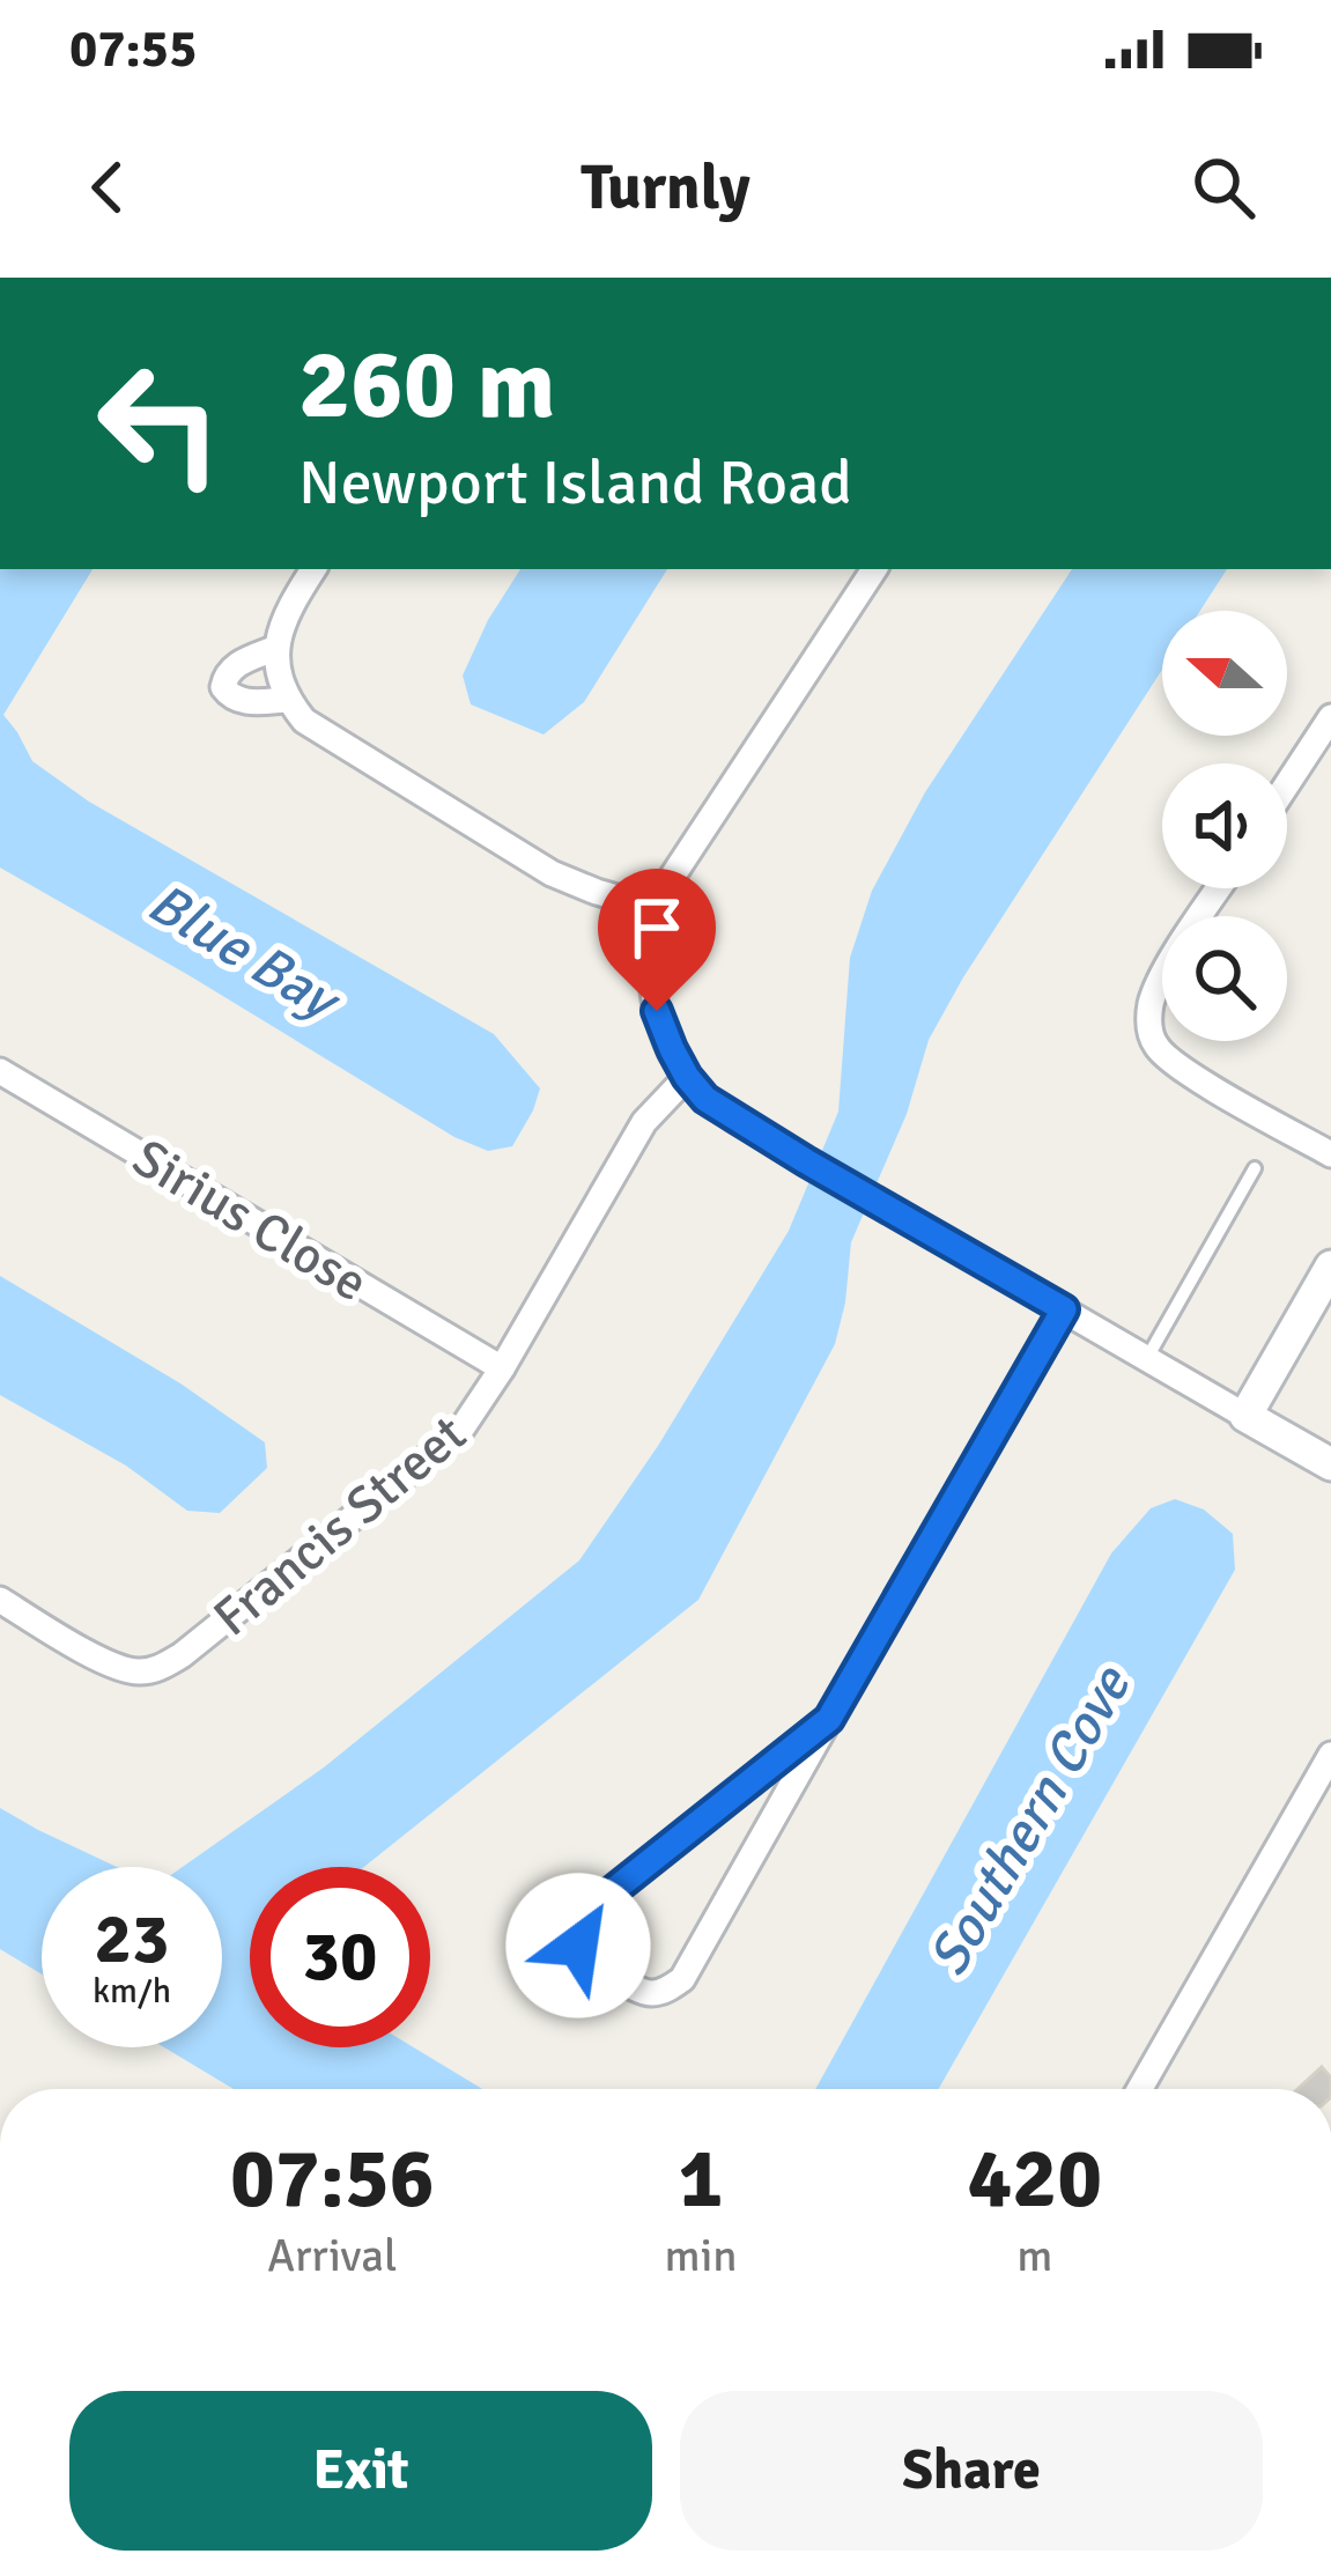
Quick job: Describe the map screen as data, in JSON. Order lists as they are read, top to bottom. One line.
{"streets":{"street":["Sirius Close","Francis Street"]},"crossings":[["Sirius Close","Francis Street"]],"water":["Blue Bay","Southern Cove"],"north":"left","page":{"status":"07:55","header":"Turnly","turn":["260 m","Newport Island Road"],"speed":"23 km/h","limit":"30","eta":["07:56","Arrival","1","min","420","m"],"buttons":["Exit","Share"]}}
